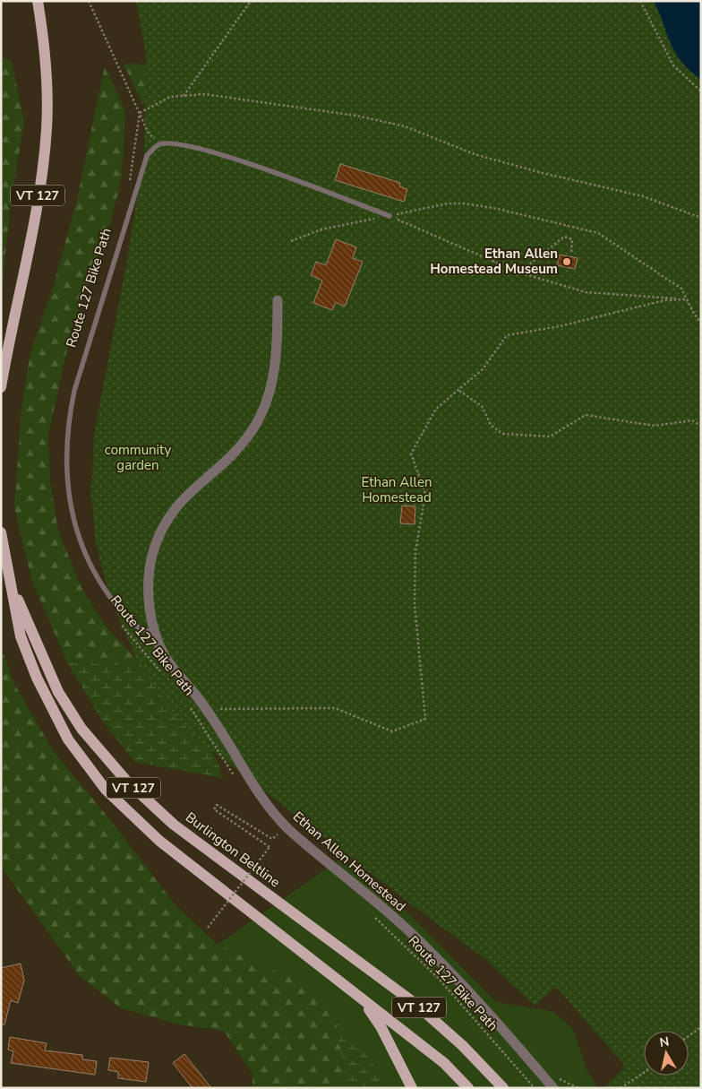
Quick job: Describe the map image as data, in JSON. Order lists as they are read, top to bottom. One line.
{"streets":{"main road":["VT 127","Burlington Beltline"],"street":["Ethan Allen Homestead"],"path":["Route 127 Bike Path"]},"parks":["community garden","Ethan Allen Homestead"],"places":["Ethan Allen Homestead Museum"],"north":"top"}
